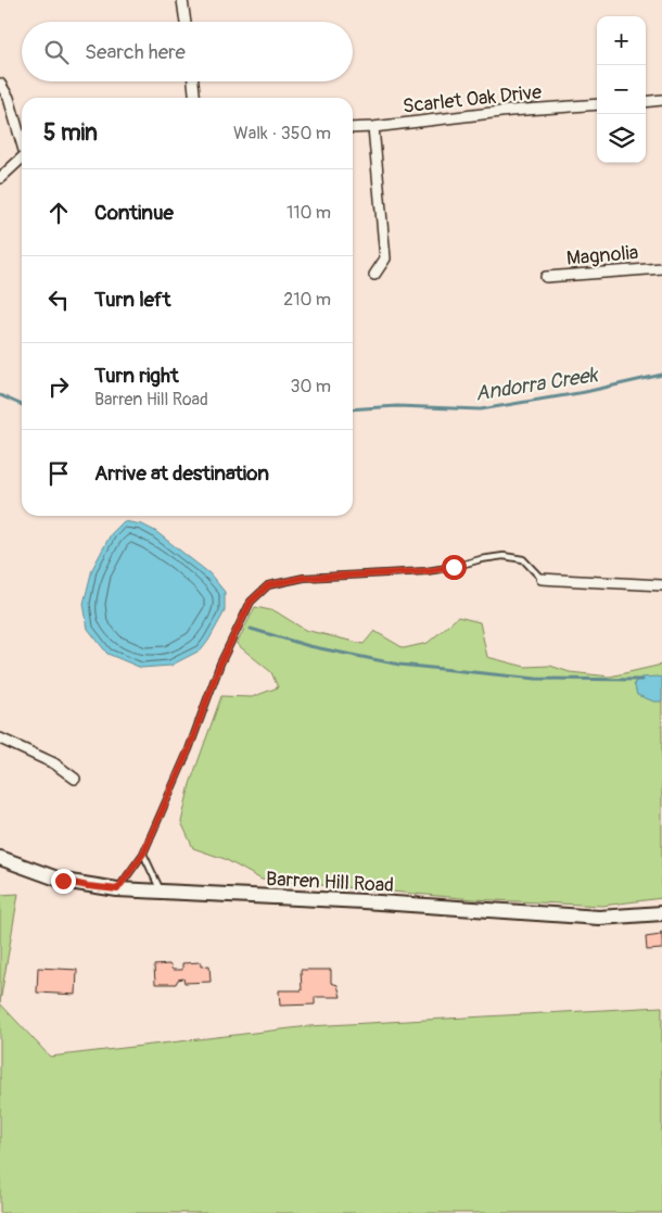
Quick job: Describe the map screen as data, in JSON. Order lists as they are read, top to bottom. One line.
{"streets":{"street":["Scarlet Oak Drive","Magnolia","Barren Hill Road"]},"water":["Andorra Creek"],"page":{"map_buttons":["+","−"],"search":"Search here","heading":["5 min","Walk · 350 m"],"list":[["Continue","110 m"],["Turn left","210 m"],["Turn right","Barren Hill Road","30 m"],"Arrive at destination"]}}
